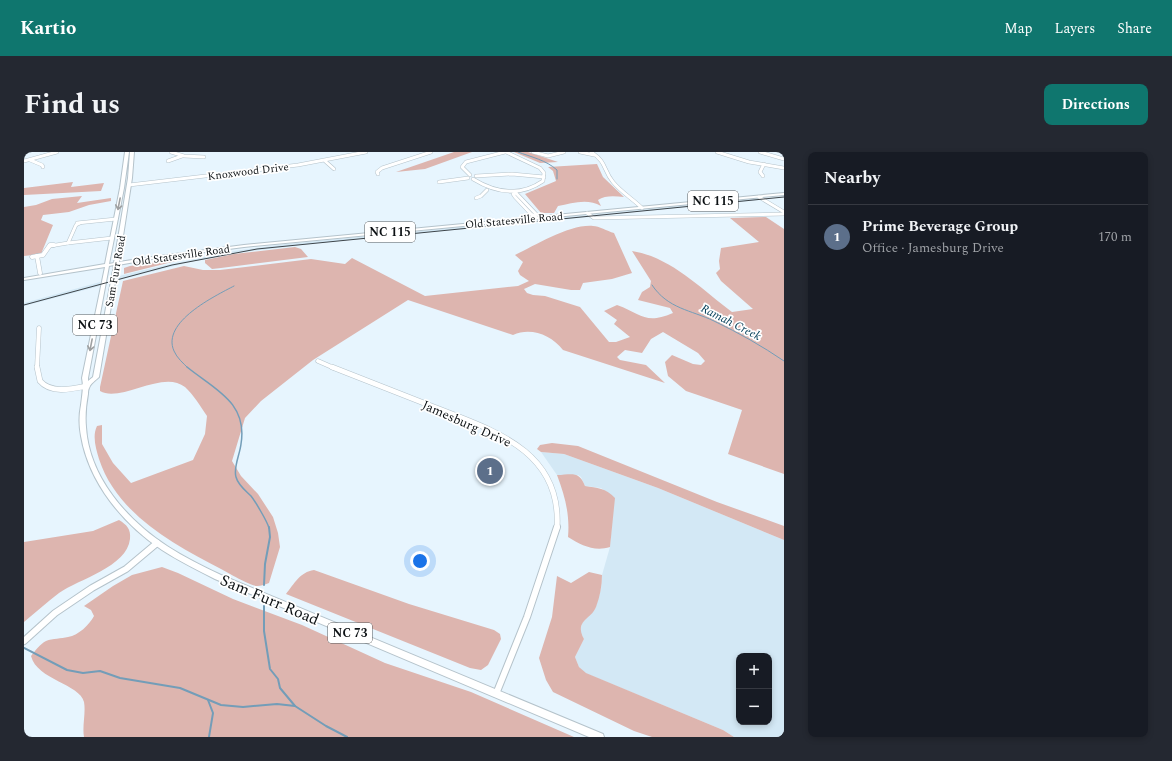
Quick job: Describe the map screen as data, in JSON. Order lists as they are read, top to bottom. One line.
{"streets":{"main road":["NC 115","Old Statesville Road","Sam Furr Road","NC 73"],"street":["Knoxwood Drive","Jamesburg Drive"]},"crossings":[["Knoxwood Drive","Sam Furr Road"],["Old Statesville Road","Sam Furr Road"],["Sam Furr Road","Jamesburg Drive"]],"water":["Ramah Creek"],"page":{"header":"Kartio","nav":["Map","Layers","Share"],"title":"Find us","buttons":"Directions","heading":"Nearby","list":[{"mark":"1","name":"Prime Beverage Group","note":"Office · Jamesburg Drive","value":"170 m"}],"pins":"1","map_buttons":["+","−"]}}
